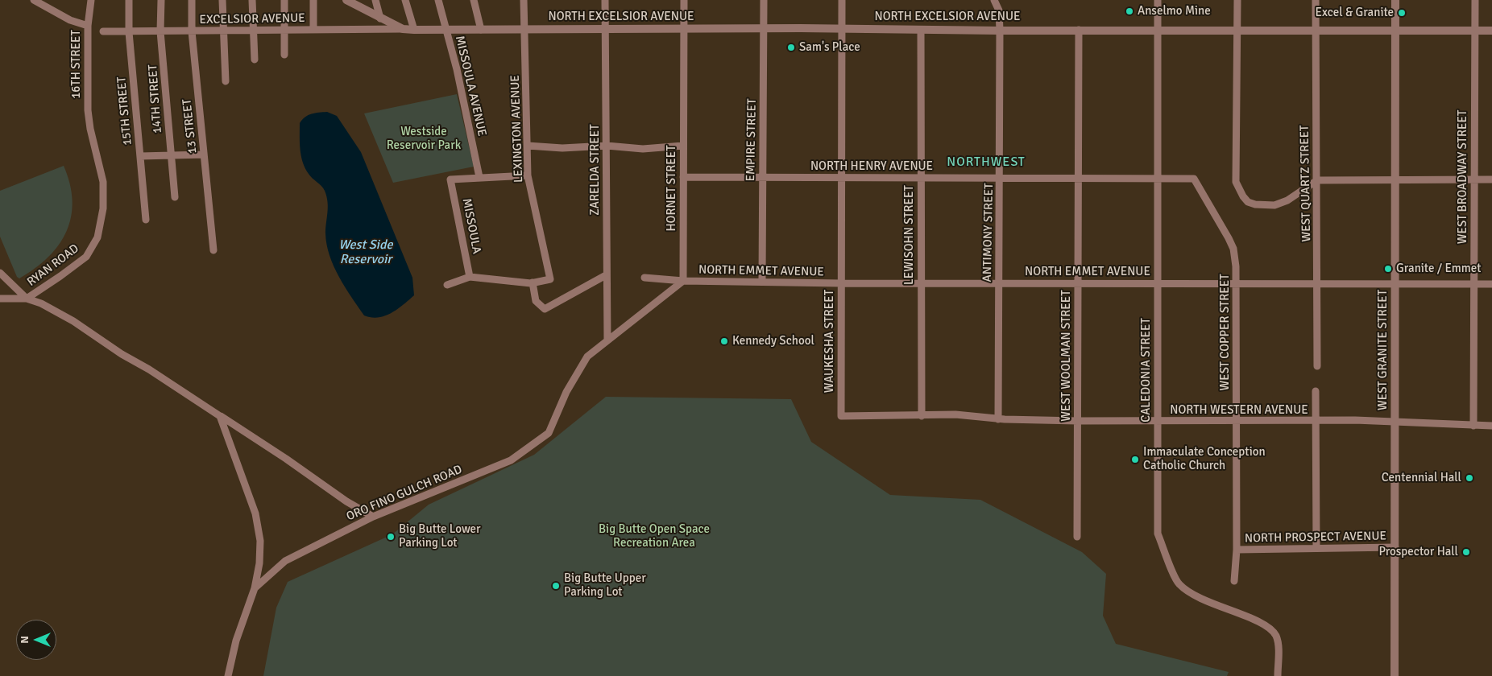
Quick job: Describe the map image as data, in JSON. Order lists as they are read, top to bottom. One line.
{"streets":{"street":["NORTH EXCELSIOR AVENUE","EXCELSIOR AVENUE","16TH STREET","MISSOULA AVENUE","14TH STREET","15TH STREET","13 STREET","LEXINGTON AVENUE","EMPIRE STREET","NORTH HENRY AVENUE","ZARELDA STREET","WEST BROADWAY STREET","WEST QUARTZ STREET","HORNET STREET","MISSOULA","ANTIMONY STREET","LEWISOHN STREET","RYAN ROAD","NORTH EMMET AVENUE","WEST COPPER STREET","WAUKESHA STREET","WEST GRANITE STREET","WEST WOOLMAN STREET","CALEDONIA STREET","NORTH WESTERN AVENUE","ORO FINO GULCH ROAD","NORTH PROSPECT AVENUE"]},"crossings":[["NORTH EXCELSIOR AVENUE","EXCELSIOR AVENUE"],["NORTH EXCELSIOR AVENUE","MISSOULA AVENUE"],["NORTH EXCELSIOR AVENUE","LEXINGTON AVENUE"],["NORTH EXCELSIOR AVENUE","EMPIRE STREET"],["NORTH EXCELSIOR AVENUE","ZARELDA STREET"],["NORTH EXCELSIOR AVENUE","WEST BROADWAY STREET"],["NORTH EXCELSIOR AVENUE","WEST QUARTZ STREET"],["NORTH EXCELSIOR AVENUE","HORNET STREET"],["NORTH EXCELSIOR AVENUE","ANTIMONY STREET"],["NORTH EXCELSIOR AVENUE","LEWISOHN STREET"],["NORTH EXCELSIOR AVENUE","WAUKESHA STREET"],["NORTH EXCELSIOR AVENUE","WEST GRANITE STREET"],["NORTH EXCELSIOR AVENUE","WEST WOOLMAN STREET"],["NORTH EXCELSIOR AVENUE","CALEDONIA STREET"],["EXCELSIOR AVENUE","14TH STREET"],["EXCELSIOR AVENUE","15TH STREET"],["EXCELSIOR AVENUE","13 STREET"],["16TH STREET","RYAN ROAD"],["MISSOULA AVENUE","MISSOULA"],["EMPIRE STREET","NORTH HENRY AVENUE"],["EMPIRE STREET","NORTH EMMET AVENUE"],["NORTH HENRY AVENUE","HORNET STREET"],["NORTH HENRY AVENUE","ANTIMONY STREET"],["NORTH HENRY AVENUE","LEWISOHN STREET"],["NORTH HENRY AVENUE","WEST COPPER STREET"],["NORTH HENRY AVENUE","WAUKESHA STREET"],["NORTH HENRY AVENUE","WEST WOOLMAN STREET"],["NORTH HENRY AVENUE","CALEDONIA STREET"],["ZARELDA STREET","ORO FINO GULCH ROAD"],["WEST BROADWAY STREET","NORTH EMMET AVENUE"],["WEST BROADWAY STREET","NORTH WESTERN AVENUE"],["WEST QUARTZ STREET","NORTH EMMET AVENUE"],["HORNET STREET","NORTH EMMET AVENUE"],["ANTIMONY STREET","NORTH EMMET AVENUE"],["ANTIMONY STREET","NORTH WESTERN AVENUE"],["LEWISOHN STREET","NORTH EMMET AVENUE"],["LEWISOHN STREET","NORTH WESTERN AVENUE"],["NORTH EMMET AVENUE","WEST COPPER STREET"],["NORTH EMMET AVENUE","WAUKESHA STREET"],["NORTH EMMET AVENUE","WEST GRANITE STREET"],["NORTH EMMET AVENUE","WEST WOOLMAN STREET"],["NORTH EMMET AVENUE","CALEDONIA STREET"],["WEST COPPER STREET","CALEDONIA STREET"],["WEST COPPER STREET","NORTH WESTERN AVENUE"],["WEST COPPER STREET","NORTH PROSPECT AVENUE"],["WAUKESHA STREET","NORTH WESTERN AVENUE"],["WEST GRANITE STREET","NORTH WESTERN AVENUE"],["WEST GRANITE STREET","NORTH PROSPECT AVENUE"],["WEST WOOLMAN STREET","NORTH WESTERN AVENUE"],["CALEDONIA STREET","NORTH WESTERN AVENUE"]],"districts":["NORTHWEST"],"water":["West Side Reservoir"],"parks":["Westside Reservoir Park","Big Butte Open Space Recreation Area"],"places":["Anselmo Mine","Excel & Granite","Sam's Place","Granite / Emmet","Kennedy School","Immaculate Conception Catholic Church","Centennial Hall","Big Butte Lower Parking Lot","Prospector Hall","Big Butte Upper Parking Lot"],"north":"left"}
